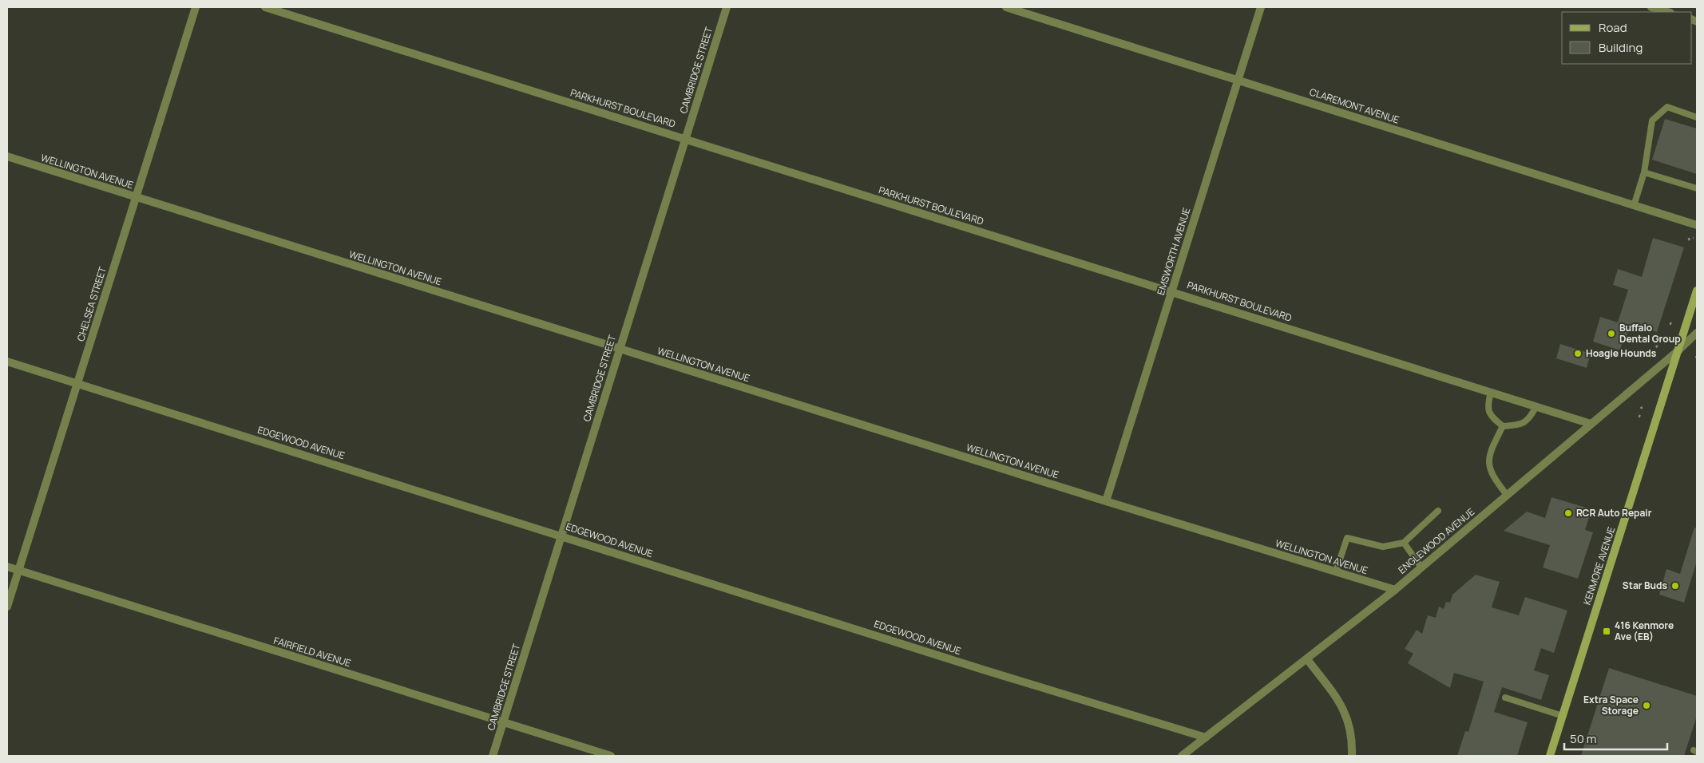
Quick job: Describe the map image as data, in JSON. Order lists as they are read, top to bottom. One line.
{"streets":{"main road":["KENMORE AVENUE"],"street":["CAMBRIDGE STREET","CLAREMONT AVENUE","PARKHURST BOULEVARD","WELLINGTON AVENUE","EMSWORTH AVENUE","CHELSEA STREET","EDGEWOOD AVENUE","ENGLEWOOD AVENUE","FAIRFIELD AVENUE"]},"crossings":[["CAMBRIDGE STREET","PARKHURST BOULEVARD"],["CAMBRIDGE STREET","WELLINGTON AVENUE"],["CAMBRIDGE STREET","EDGEWOOD AVENUE"],["CAMBRIDGE STREET","FAIRFIELD AVENUE"],["CLAREMONT AVENUE","EMSWORTH AVENUE"],["PARKHURST BOULEVARD","EMSWORTH AVENUE"],["PARKHURST BOULEVARD","ENGLEWOOD AVENUE"],["WELLINGTON AVENUE","EMSWORTH AVENUE"],["WELLINGTON AVENUE","CHELSEA STREET"],["WELLINGTON AVENUE","ENGLEWOOD AVENUE"],["CHELSEA STREET","EDGEWOOD AVENUE"],["CHELSEA STREET","FAIRFIELD AVENUE"],["EDGEWOOD AVENUE","ENGLEWOOD AVENUE"],["ENGLEWOOD AVENUE","KENMORE AVENUE"]],"places":{"other":["Buffalo Dental Group","Hoagie Hounds","RCR Auto Repair","Star Buds","Extra Space Storage"],"transit":["416 Kenmore Ave (EB)"]},"legend":["Road","Building"],"scale_bar":"50 m"}
